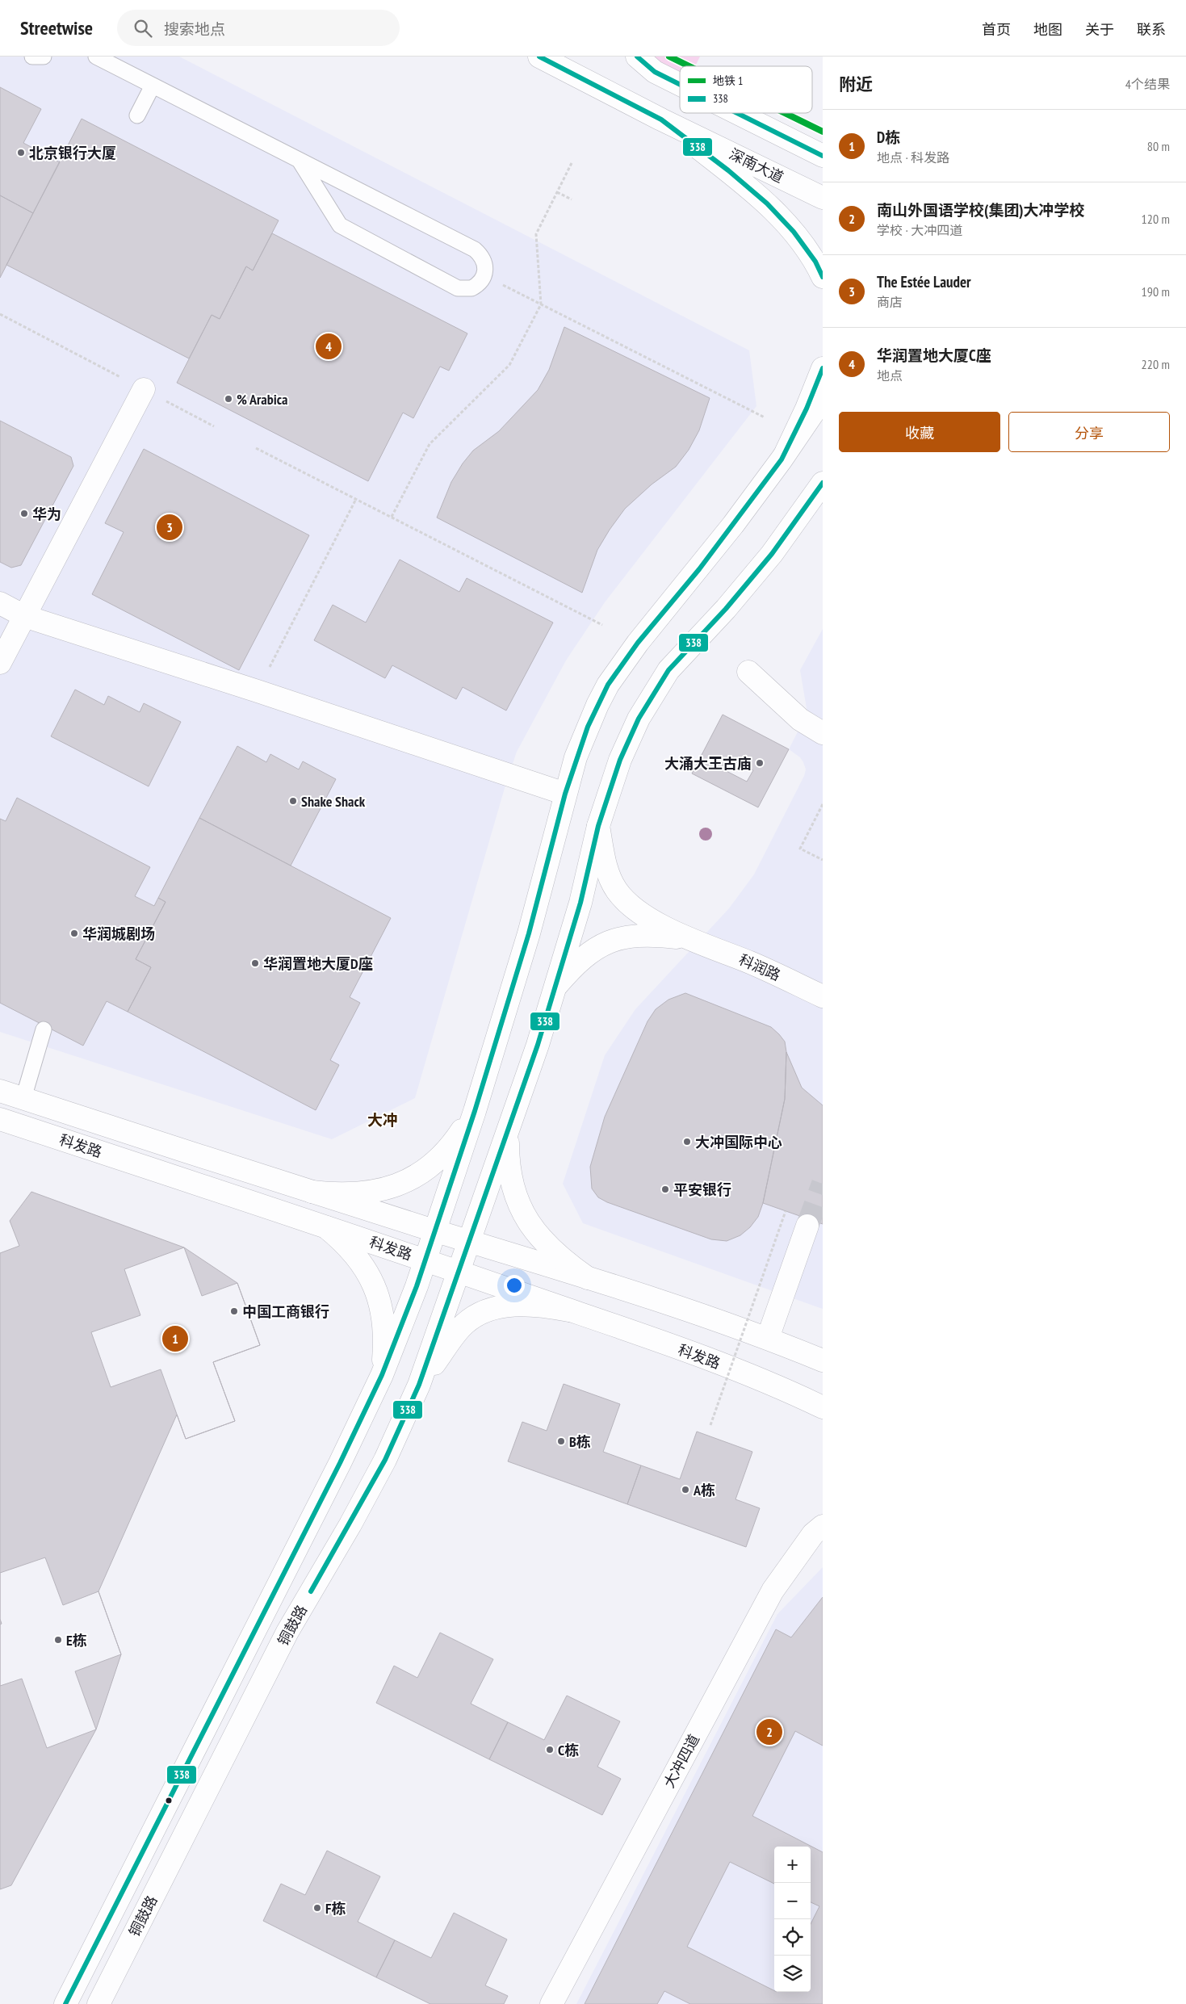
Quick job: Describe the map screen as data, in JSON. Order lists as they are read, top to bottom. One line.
{"streets":{"main road":["深南大道","科润路","科发路","铜鼓路","大冲四道"]},"crossings":[["科润路","铜鼓路"],["科发路","铜鼓路"]],"districts":["大冲"],"places":["北京银行大厦","% Arabica","华为","大涌大王古庙","Shake Shack","华润城剧场","华润置地大厦D座","大冲国际中心","平安银行","中国工商银行","B栋","A栋","E栋","C栋","F栋"],"lines":["metro line 1","transit line 338"],"legend":["地铁 1","338"],"page":{"header":"Streetwise","search":"搜索地点","nav":["首页","地图","关于","联系"],"heading":["附近","4个结果"],"list":[{"mark":"1","name":"D栋","note":"地点 · 科发路","value":"80 m"},{"mark":"2","name":"南山外国语学校(集团)大冲学校","note":"学校 · 大冲四道","value":"120 m"},{"mark":"3","name":"The Estée Lauder","note":"商店","value":"190 m"},{"mark":"4","name":"华润置地大厦C座","note":"地点","value":"220 m"}],"pins":["4","3","1","2"],"buttons":["收藏","分享"],"map_buttons":["+","−"]}}
